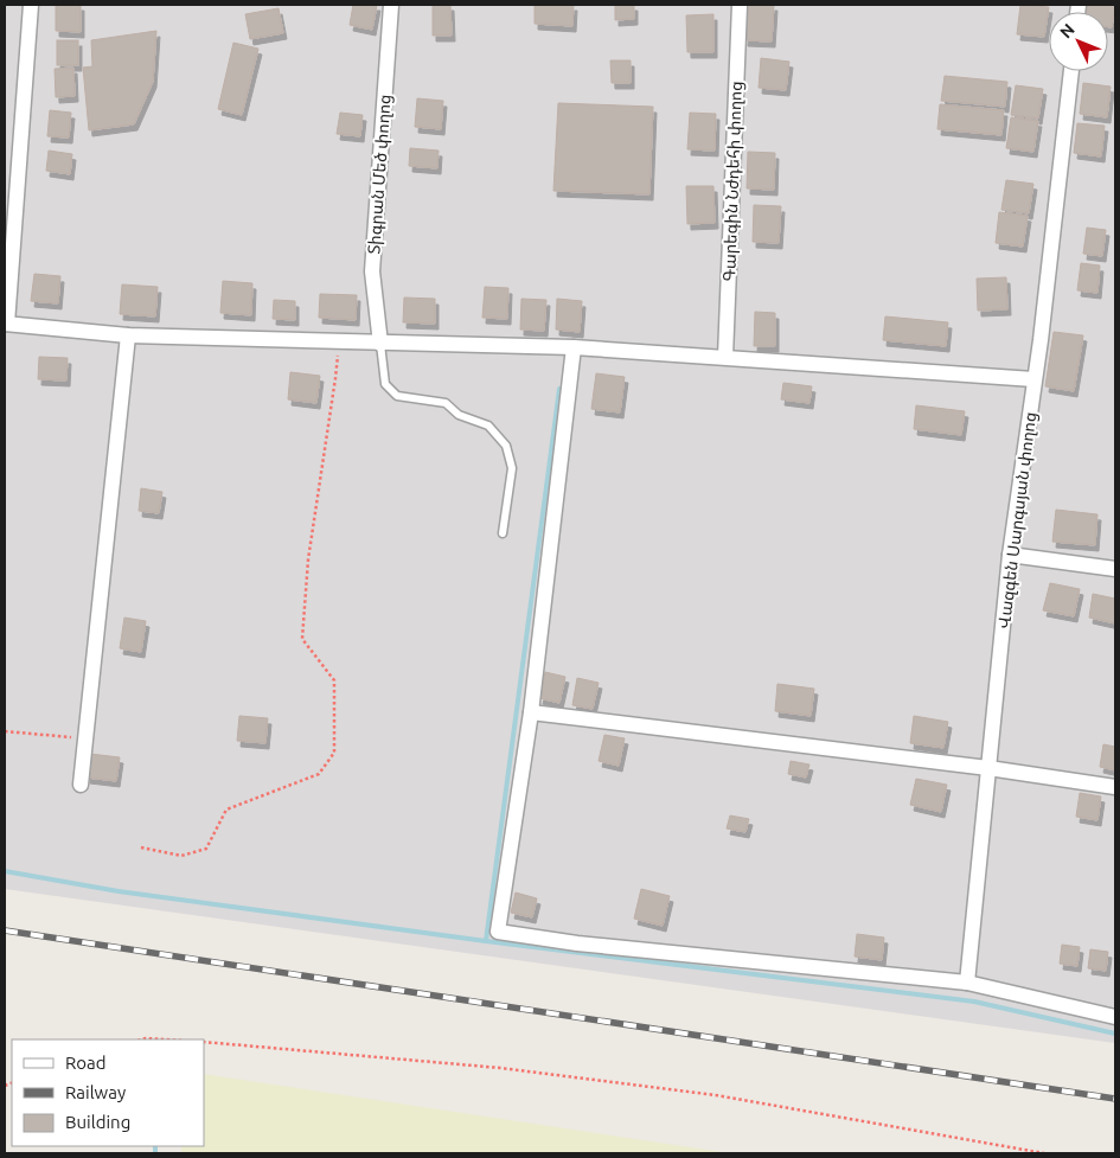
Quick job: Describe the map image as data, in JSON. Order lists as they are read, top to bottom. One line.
{"streets":{"street":["Տիգրան Մեծ փողոց","Գարեգին Նժդեհի փողոց","Վազգեն Սարգսյան փողոց"]},"legend":["Road","Railway","Building"],"north":"top left"}
